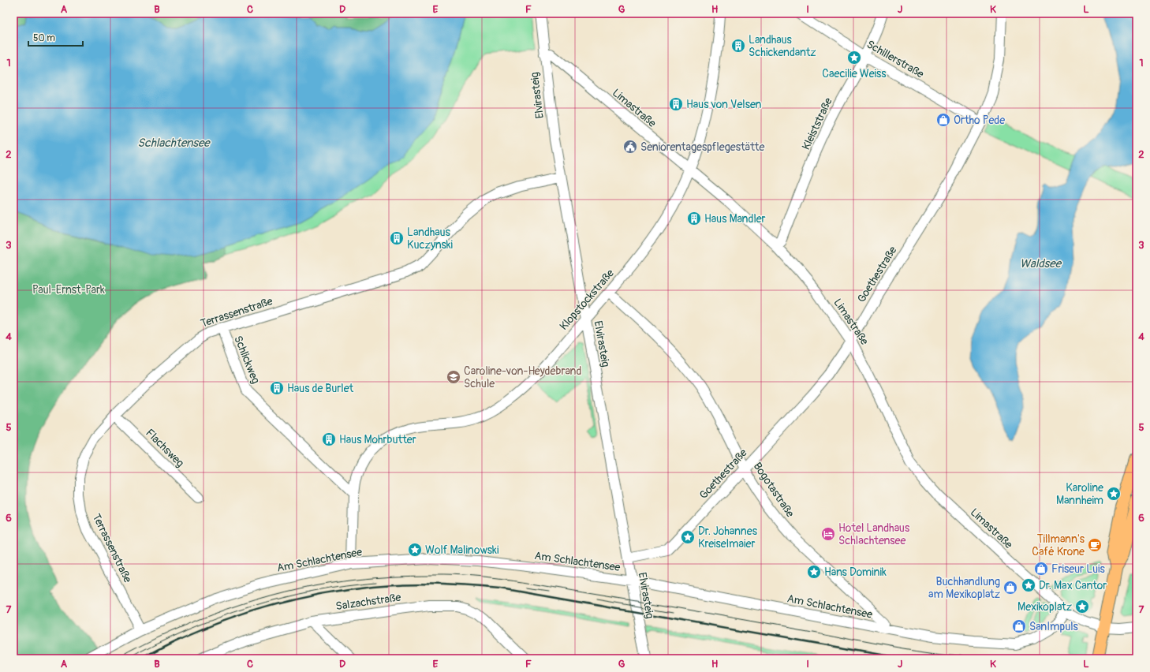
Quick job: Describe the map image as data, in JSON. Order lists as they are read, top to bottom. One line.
{"streets":{"street":["Schillerstraße","Elvirasteig","Limastraße","Kleiststraße","Goethestraße","Klopstockstraße","Terrassenstraße","Schlickweg","Flachsweg","Bogotastraße","Am Schlachtensee","Salzachstraße"]},"crossings":[["Schillerstraße","Kleiststraße"],["Schillerstraße","Goethestraße"],["Elvirasteig","Limastraße"],["Elvirasteig","Goethestraße"],["Elvirasteig","Klopstockstraße"],["Elvirasteig","Terrassenstraße"],["Elvirasteig","Am Schlachtensee"],["Limastraße","Kleiststraße"],["Limastraße","Goethestraße"],["Limastraße","Klopstockstraße"],["Limastraße","Am Schlachtensee"],["Goethestraße","Bogotastraße"],["Klopstockstraße","Schlickweg"],["Klopstockstraße","Bogotastraße"],["Terrassenstraße","Schlickweg"],["Terrassenstraße","Flachsweg"],["Terrassenstraße","Am Schlachtensee"],["Bogotastraße","Am Schlachtensee"]],"water":["Schlachtensee","Waldsee"],"parks":["Paul-Ernst-Park"],"places":{"building":["Landhaus Schickendantz","Haus von Velsen","Haus Mandler","Landhaus Kuczynski","Haus de Burlet","Haus Mohrbutter"],"place":["Caecilie Weiss","Karoline Mannheim","Dr. Johannes Kreiselmaier","Wolf Malinowski","Hans Dominik","Dr. Max Cantor","Mexikoplatz"],"shop":["Ortho Pede","Friseur Luis","Buchhandlung am Mexikoplatz","SanImpuls"],"public building":["Seniorentagespflegestätte"],"school or university":["Caroline-von-Heydebrand Schule"],"hotel":["Hotel Landhaus Schlachtensee"],"cafe":["Tillmann's Café Krone"]},"scale_bar":"50 m","grid":{"columns":["A","B","C","D","E","F","G","H","I","J","K","L"],"rows":["1","2","3","4","5","6","7"]}}
